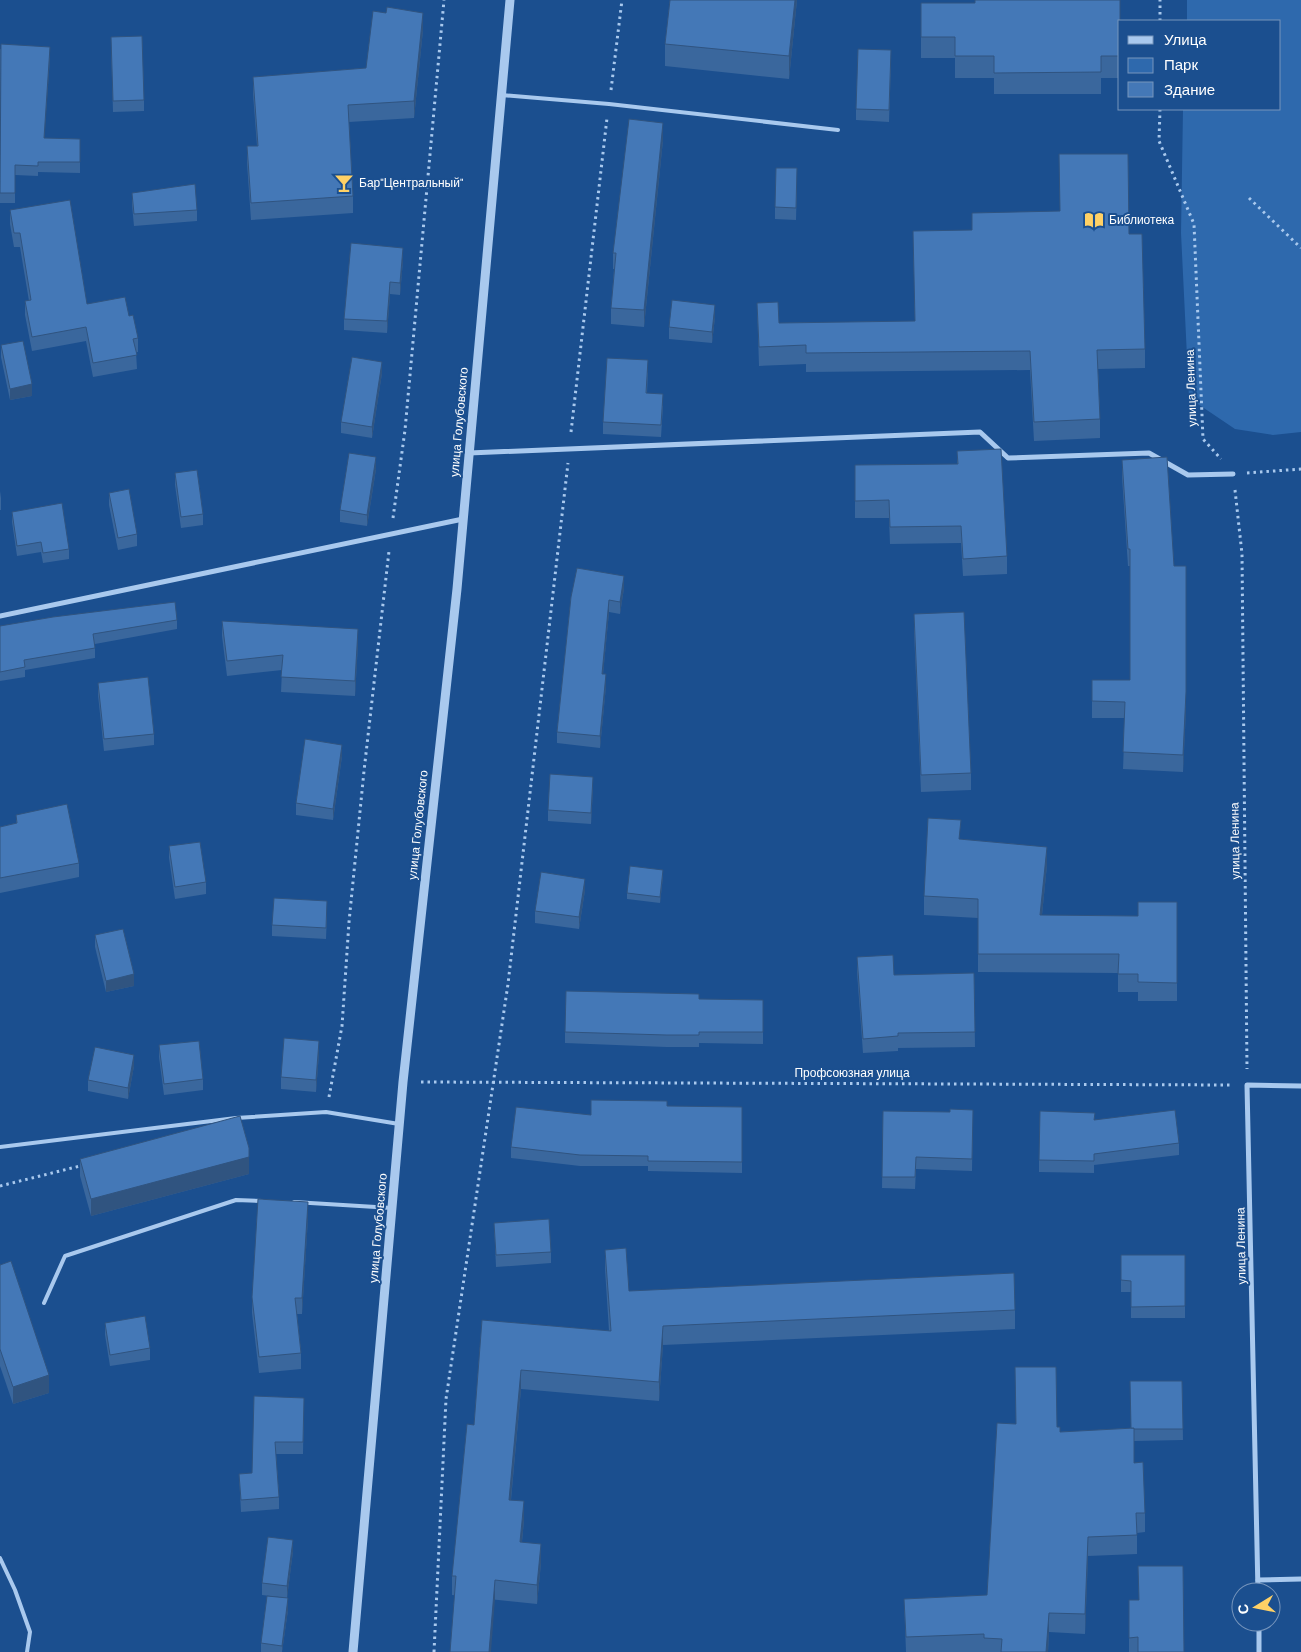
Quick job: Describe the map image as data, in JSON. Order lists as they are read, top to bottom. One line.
{"streets":{"street":["улица Ленина","улица Голубовского"],"path":["Профсоюзная улица"]},"crossings":[["улица Ленина","Профсоюзная улица"],["улица Голубовского","Профсоюзная улица"]],"places":{"bar":["Бар\"Центральный\""],"library":["Библиотека"]},"legend":["Улица","Парк","Здание"],"north":"left"}
